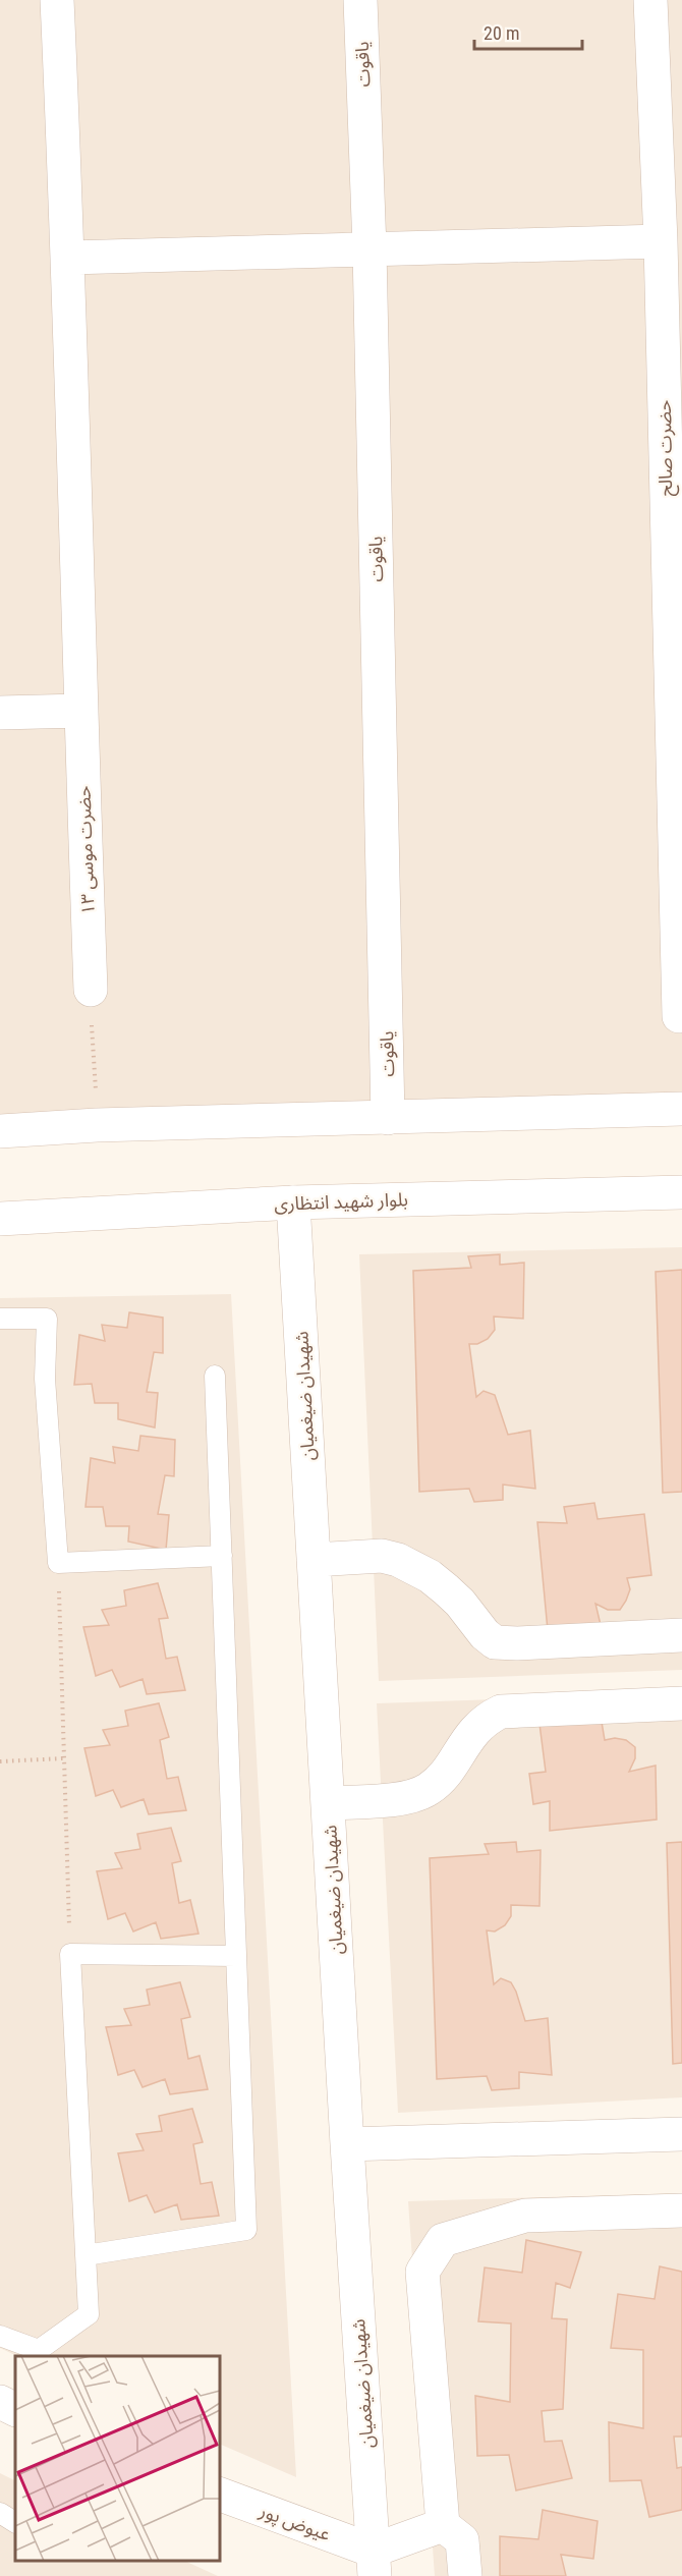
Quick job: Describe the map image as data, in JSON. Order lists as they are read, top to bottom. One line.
{"streets":{"street":["یاقوت","حضرت صالح","حضرت موسی ۱۳","بلوار شهید انتظاری","شهیدان ضیغمیان","عیوض پور"]},"crossings":[["بلوار شهید انتظاری","شهیدان ضیغمیان"],["شهیدان ضیغمیان","عیوض پور"]],"scale_bar":"20 m"}
